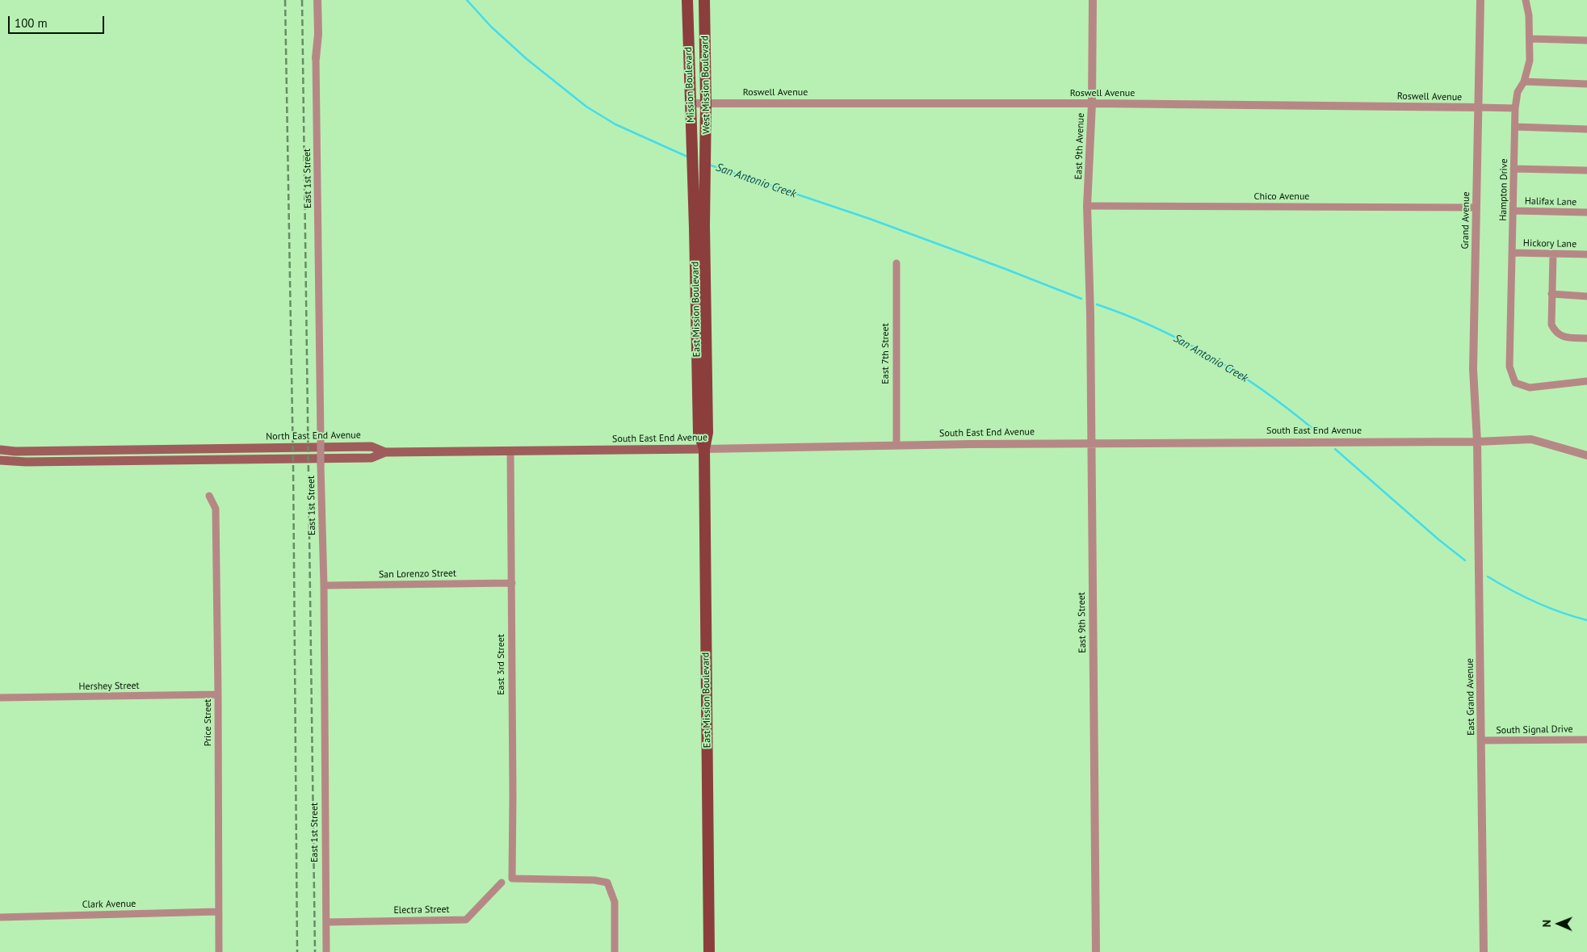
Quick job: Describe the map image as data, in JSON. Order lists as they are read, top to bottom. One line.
{"streets":{"main road":["Mission Boulevard","West Mission Boulevard","East Mission Boulevard","South East End Avenue","North East End Avenue"],"street":["Roswell Avenue","East 9th Avenue","East 1st Street","Hampton Drive","Chico Avenue","Halifax Lane","Grand Avenue","Hickory Lane","East 7th Street","San Lorenzo Street","East 9th Street","East 3rd Street","Hershey Street","East Grand Avenue","Price Street","South Signal Drive","Clark Avenue","Electra Street"]},"crossings":[["Mission Boulevard","Roswell Avenue"],["Mission Boulevard","East Mission Boulevard"],["West Mission Boulevard","Roswell Avenue"],["West Mission Boulevard","East Mission Boulevard"],["Roswell Avenue","East 9th Avenue"],["Roswell Avenue","Hampton Drive"],["Roswell Avenue","Grand Avenue"],["East 9th Avenue","Chico Avenue"],["East 9th Avenue","East 9th Street"],["East 1st Street","San Lorenzo Street"],["East 1st Street","Electra Street"],["Hampton Drive","Halifax Lane"],["Hampton Drive","Hickory Lane"],["Chico Avenue","Grand Avenue"],["Grand Avenue","South East End Avenue"],["Grand Avenue","East Grand Avenue"],["East Mission Boulevard","South East End Avenue"],["East 7th Street","South East End Avenue"],["South East End Avenue","North East End Avenue"],["South East End Avenue","East 9th Street"],["South East End Avenue","East 3rd Street"],["South East End Avenue","East Grand Avenue"],["San Lorenzo Street","East 3rd Street"],["Hershey Street","Price Street"],["East Grand Avenue","South Signal Drive"],["Price Street","Clark Avenue"]],"water":["San Antonio Creek"],"scale_bar":"100 m","north":"left"}
